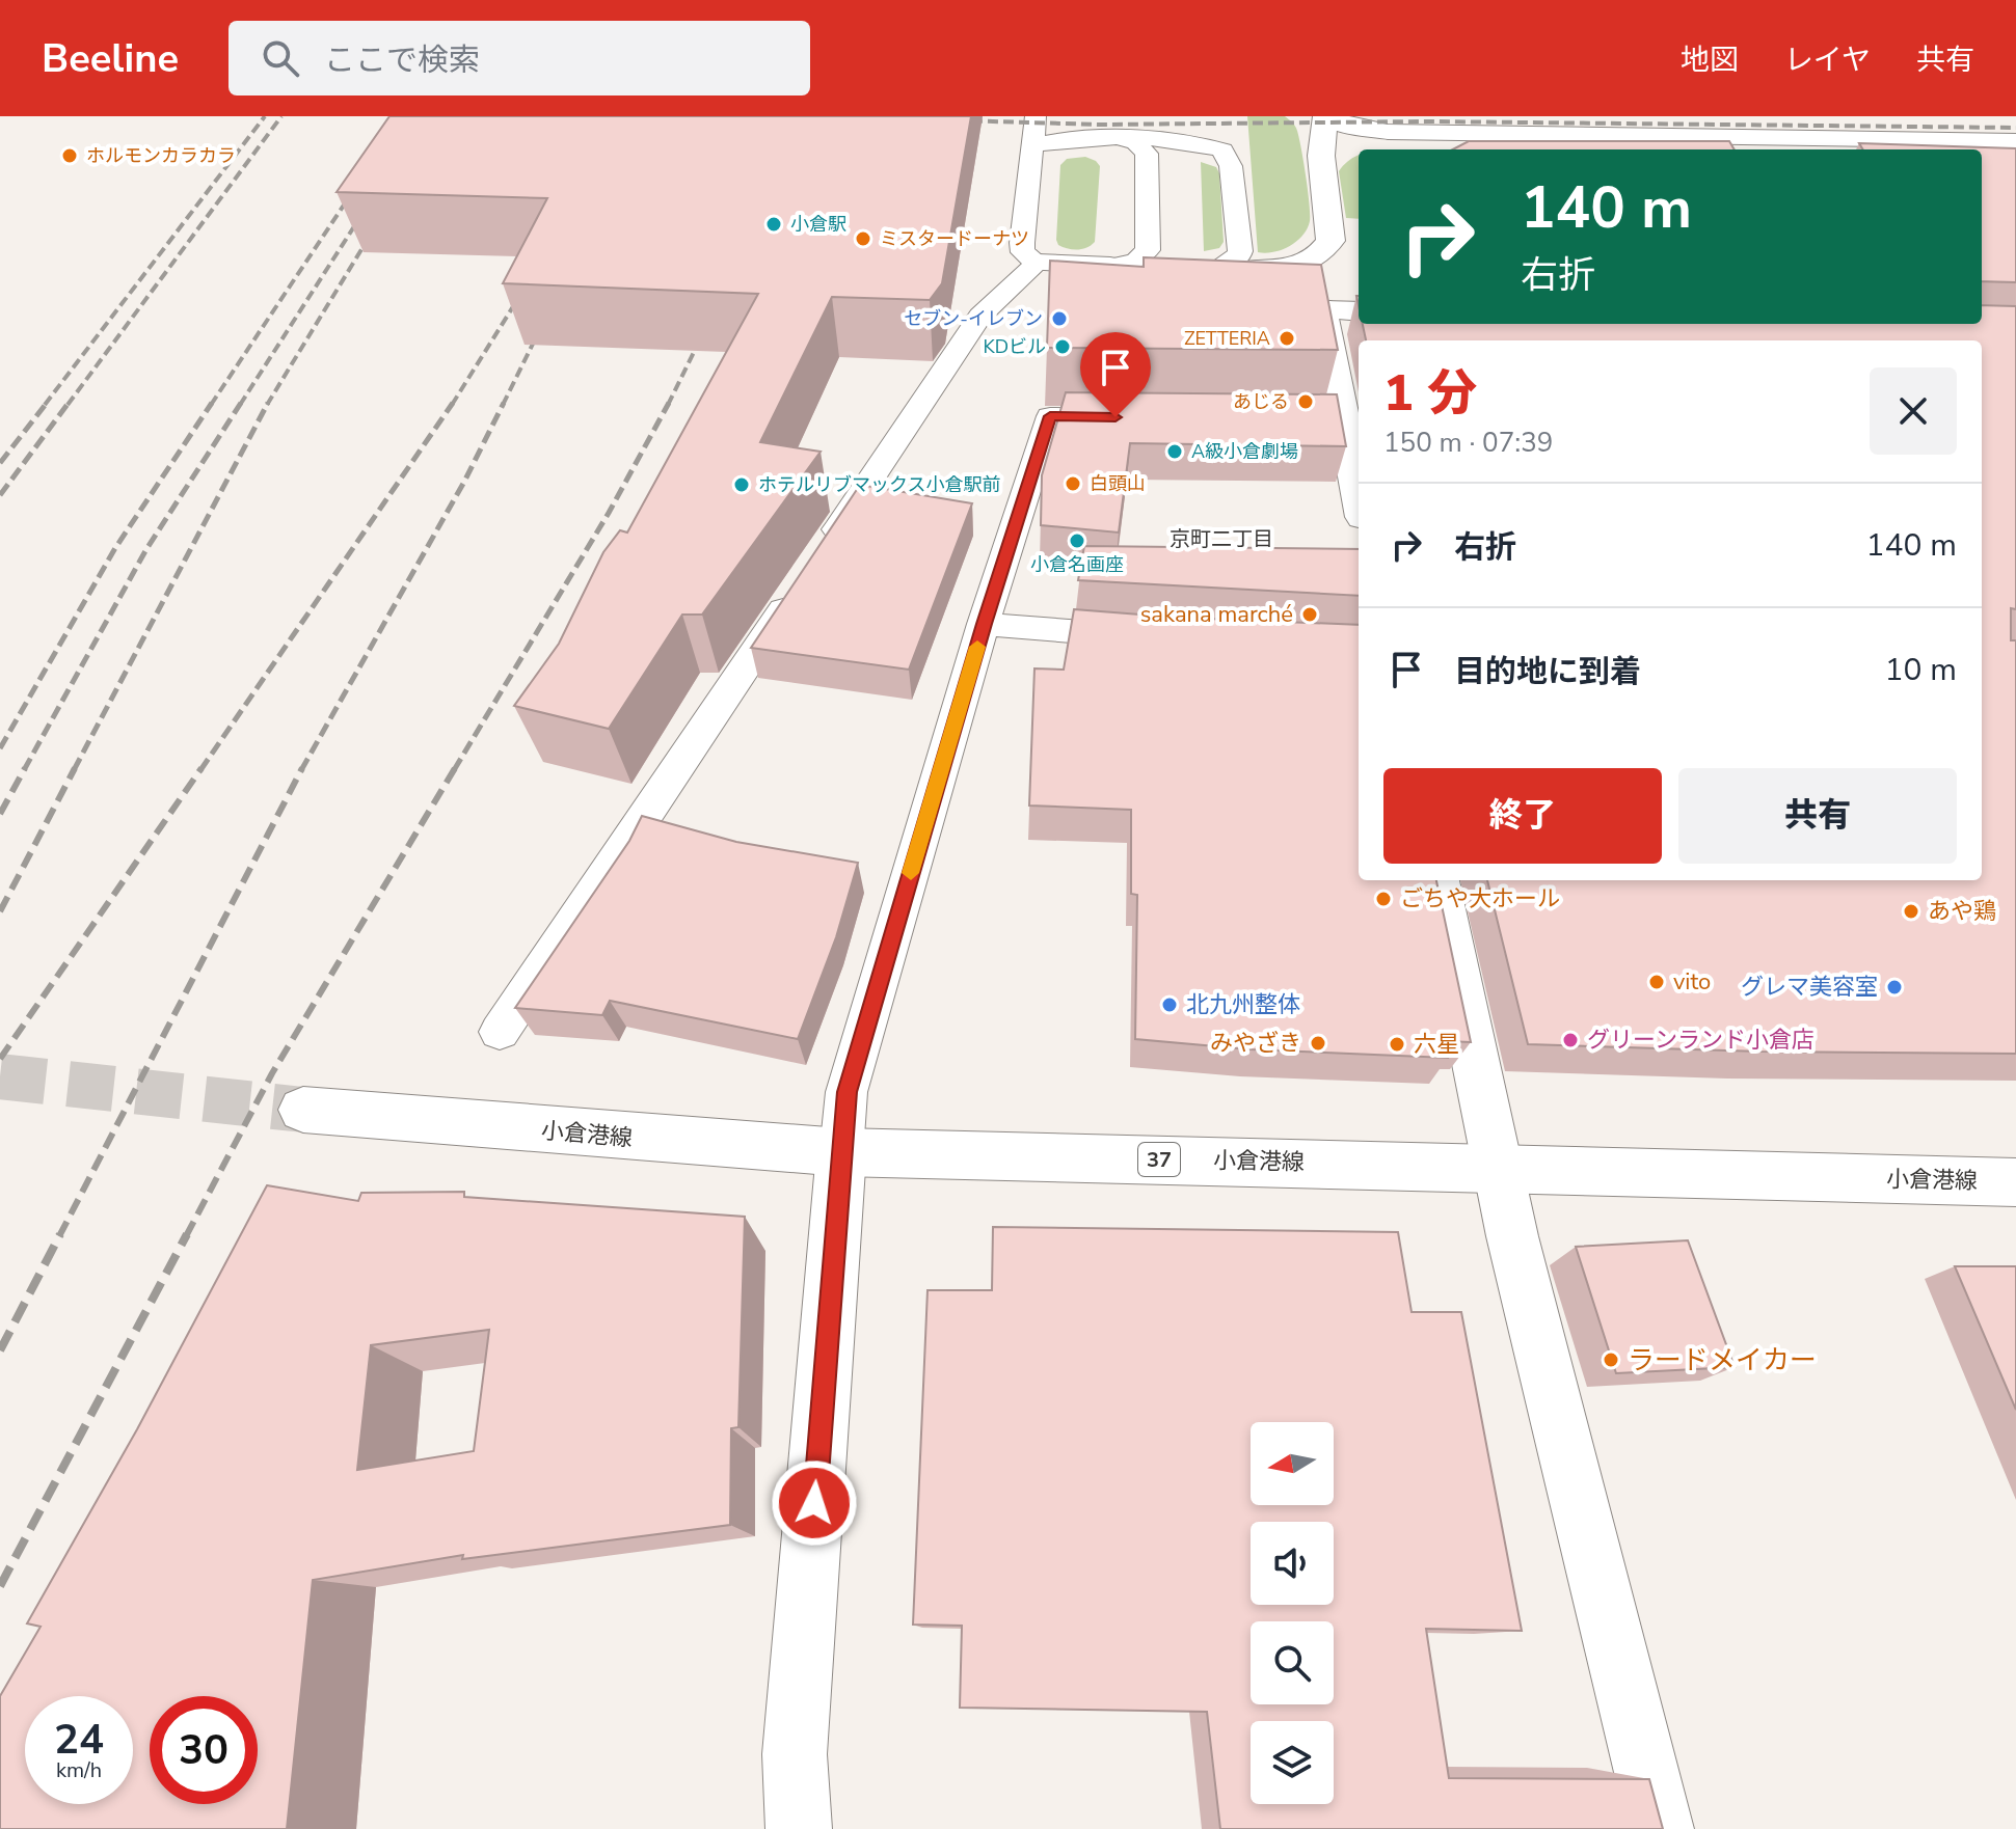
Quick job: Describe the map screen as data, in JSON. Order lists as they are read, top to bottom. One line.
{"streets":{"street":["小倉港線","37"]},"districts":["京町二丁目"],"places":["ホルモンカラカラ","小倉駅","ミスタードーナツ","セブン-イレブン","ZETTERIA","KDビル","あじる","A級小倉劇場","白頭山","ホテルリブマックス小倉駅前","小倉名画座","sakana marché","ごちや大ホール","あや鶏","vito","グレマ美容室","北九州整体","グリーンランド小倉店","みやざき","六星","ラードメイカー"],"north":"left","page":{"header":"Beeline","search":"ここで検索","nav":["地図","レイヤ","共有"],"turn":["140 m","右折"],"heading":["1 分","150 m · 07:39"],"list":[{"name":"右折","value":"140 m"},{"name":"目的地に到着","value":"10 m"}],"buttons":["終了","共有"],"speed":"24 km/h","limit":"30"}}
